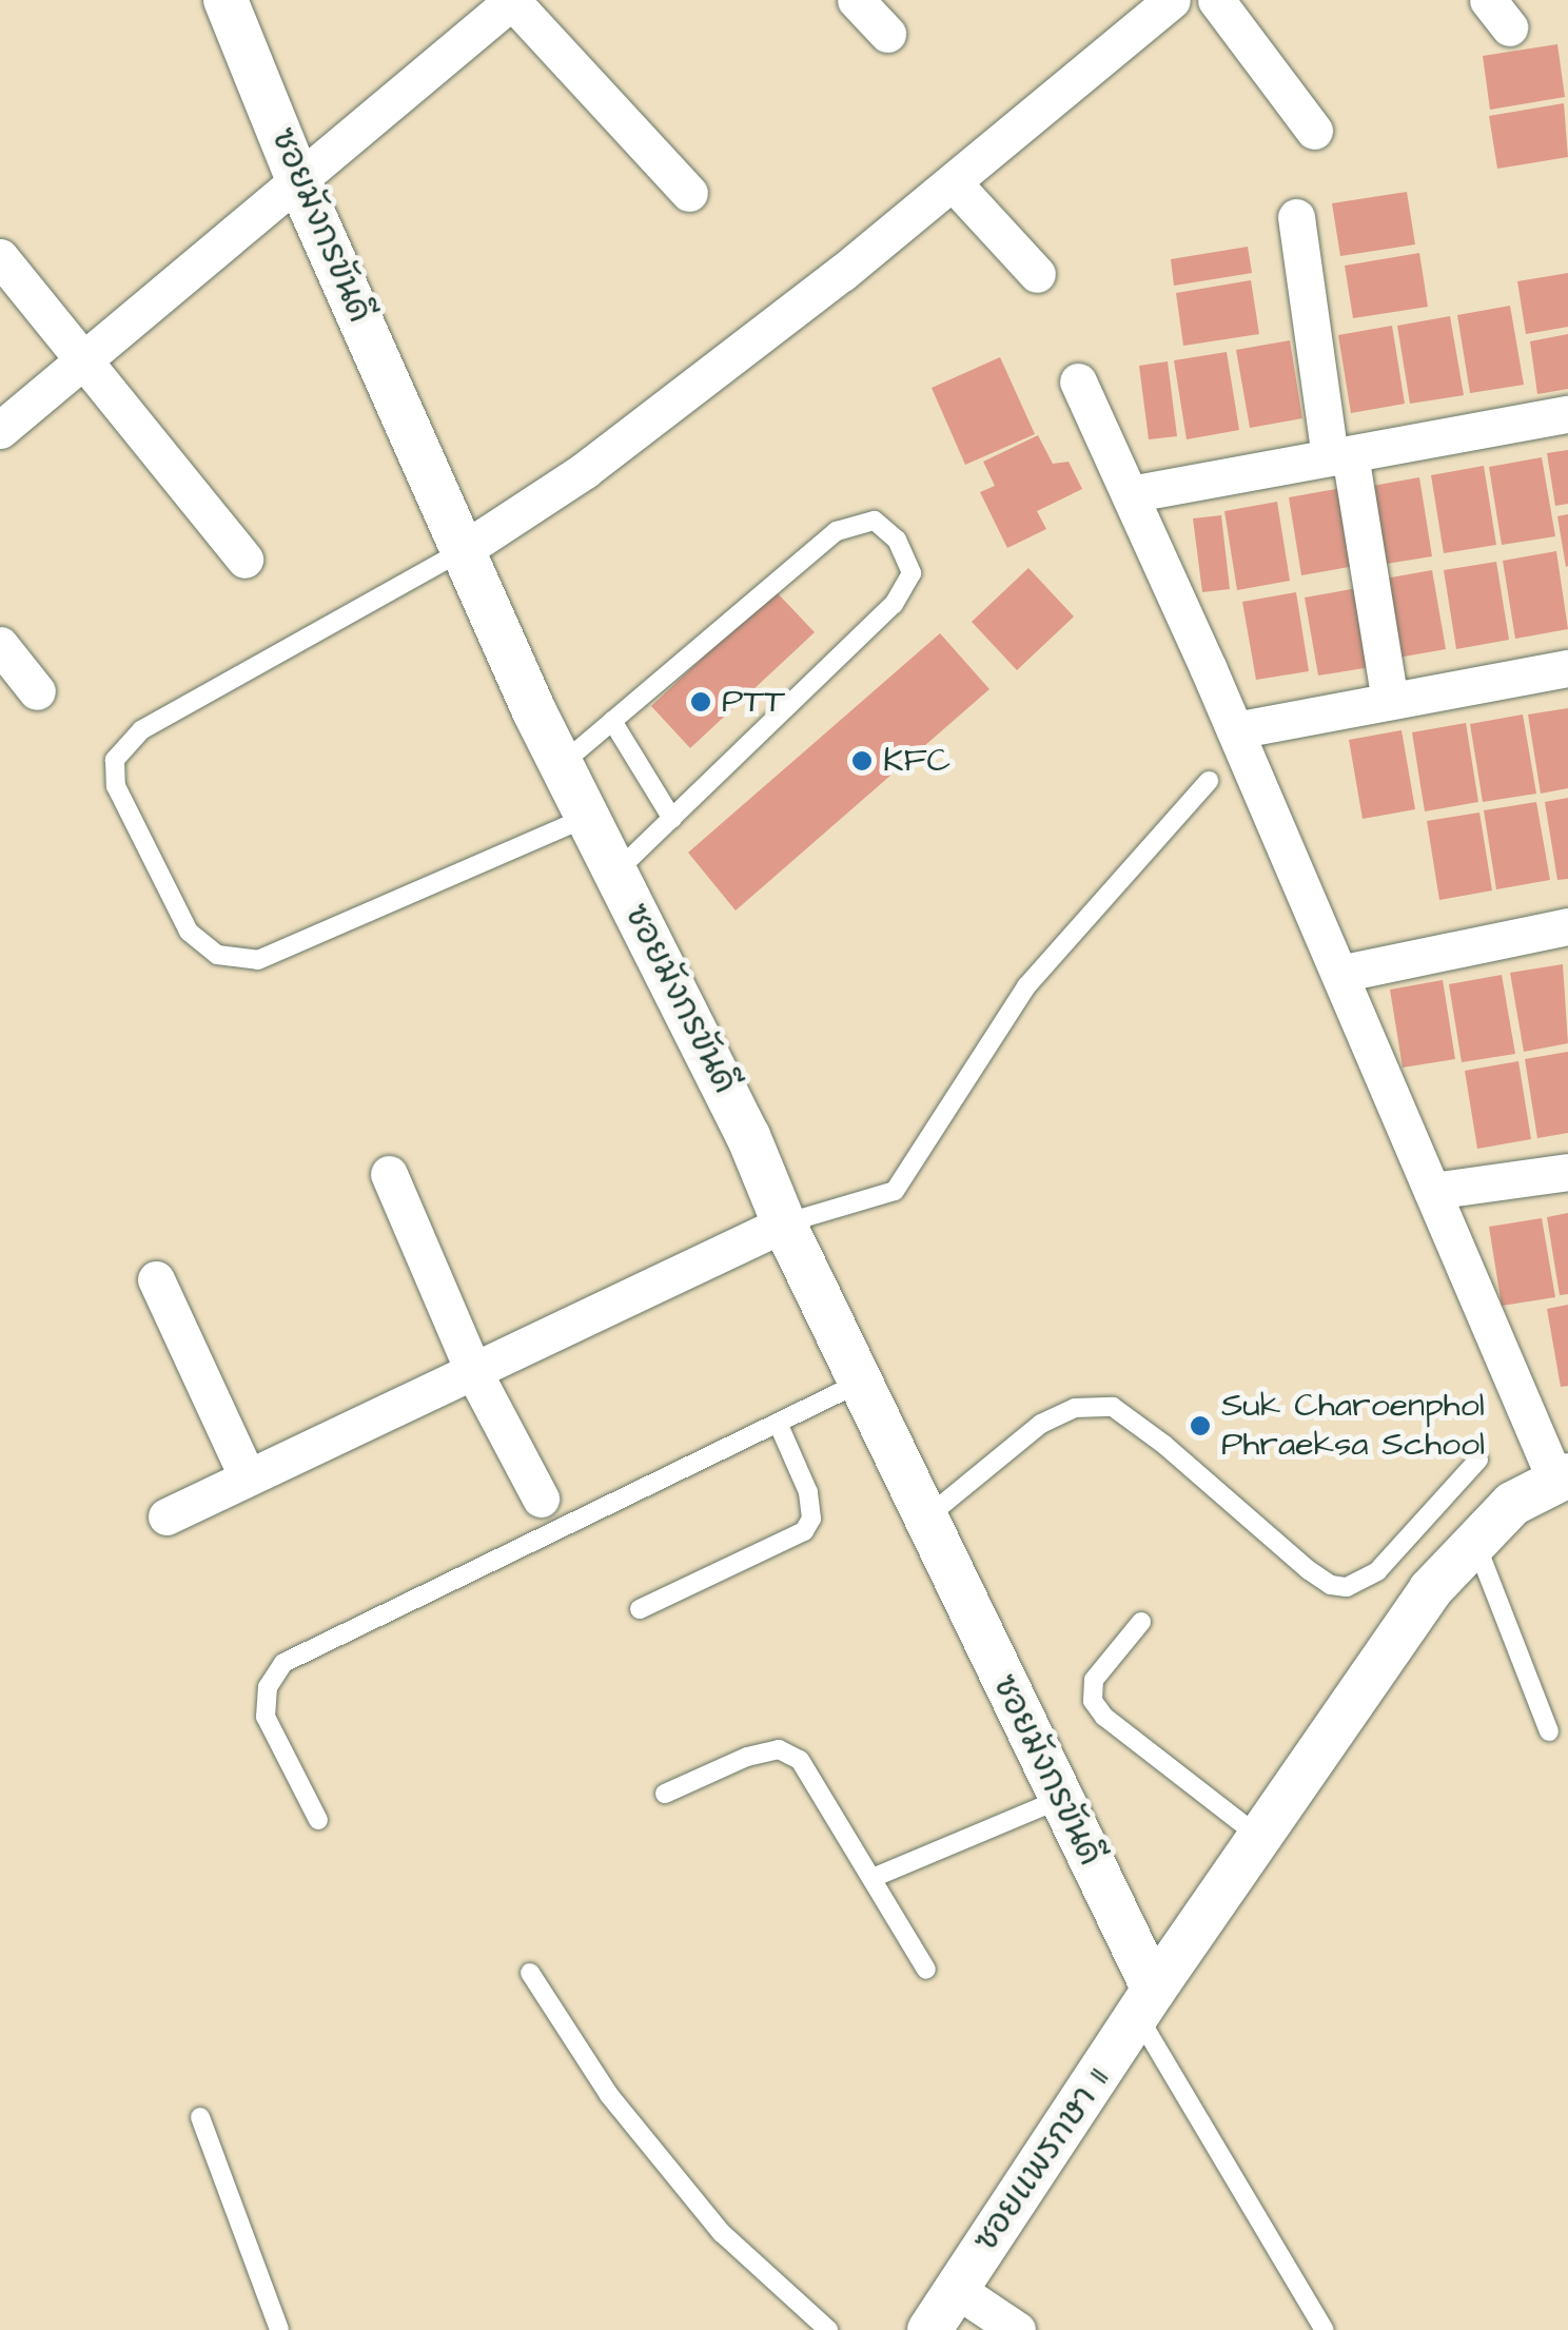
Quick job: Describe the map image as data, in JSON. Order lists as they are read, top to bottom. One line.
{"streets":{"street":["ซอยมังกรขันดี","ซอยแพรกษา 11"]},"crossings":[["ซอยมังกรขันดี","ซอยแพรกษา 11"]],"places":["PTT","KFC","Suk Charoenphol Phraeksa School"]}
